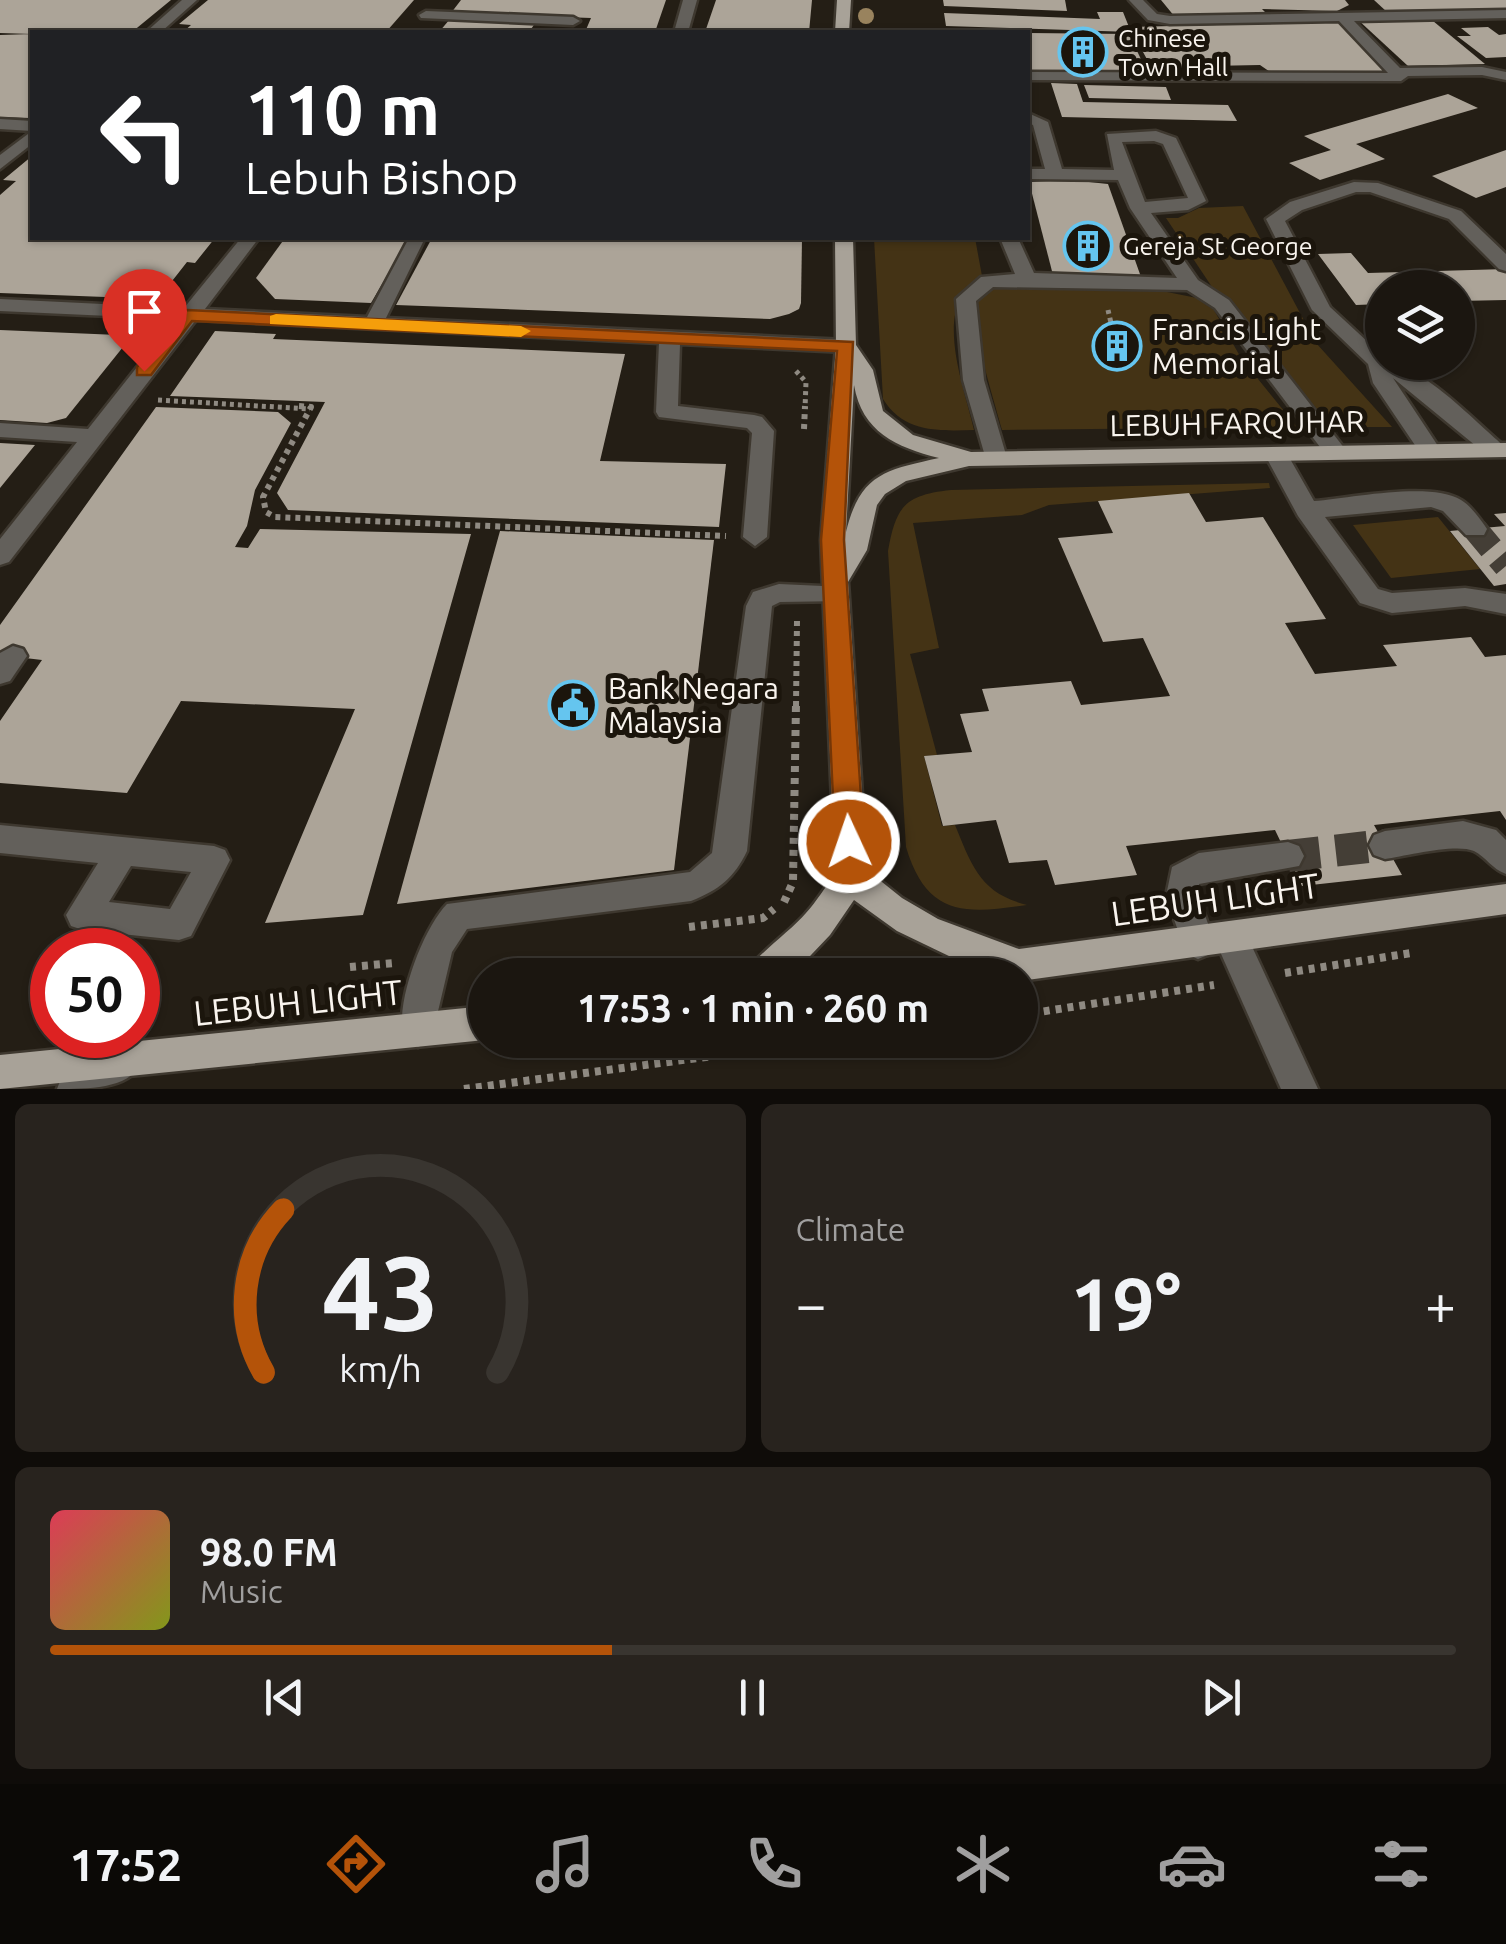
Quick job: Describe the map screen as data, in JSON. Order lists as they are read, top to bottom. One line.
{"streets":{"main road":["LEBUH FARQUHAR","LEBUH LIGHT"]},"places":{"building":["Chinese Town Hall","Gereja St George","Francis Light Memorial"],"public building":["Bank Negara Malaysia"]},"page":{"turn":["110 m","Lebuh Bishop"],"limit":"50","trip":"17:53 · 1 min · 260 m","tile":"Climate","heat":["−","19°","+"],"song":["98.0 FM","Music"],"tabs":"17:52","gauge":["43","km/h"]}}
